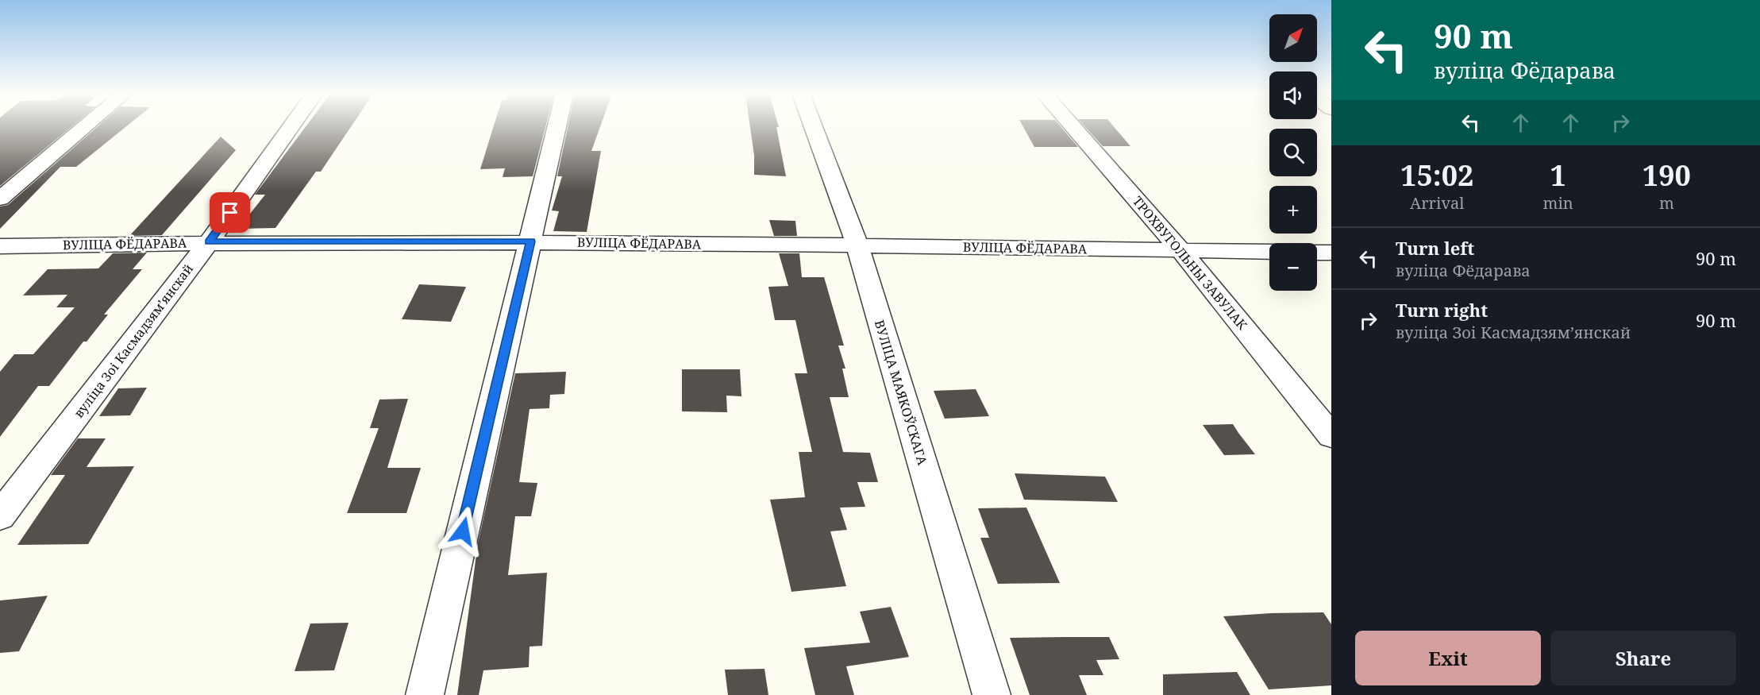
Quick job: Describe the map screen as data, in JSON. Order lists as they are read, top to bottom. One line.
{"streets":{"street":["ВУЛІЦА ФЁДАРАВА","ТРОХВУГОЛЬНЫ ЗАВУЛАК","вуліца Зоі Касмадзямʼянскай","ВУЛІЦА МАЯКОЎСКАГА"]},"crossings":[["ВУЛІЦА ФЁДАРАВА","ТРОХВУГОЛЬНЫ ЗАВУЛАК"],["ВУЛІЦА ФЁДАРАВА","вуліца Зоі Касмадзямʼянскай"],["ВУЛІЦА ФЁДАРАВА","ВУЛІЦА МАЯКОЎСКАГА"]],"north":"top right","page":{"turn":["90 m","вуліца Фёдарава"],"map_buttons":["+","−"],"eta":["15:02","Arrival","1","min","190","m"],"list":[{"name":"Turn left","note":"вуліца Фёдарава","value":"90 m"},{"name":"Turn right","note":"вуліца Зоі Касмадзямʼянскай","value":"90 m"}],"buttons":["Exit","Share"]}}
